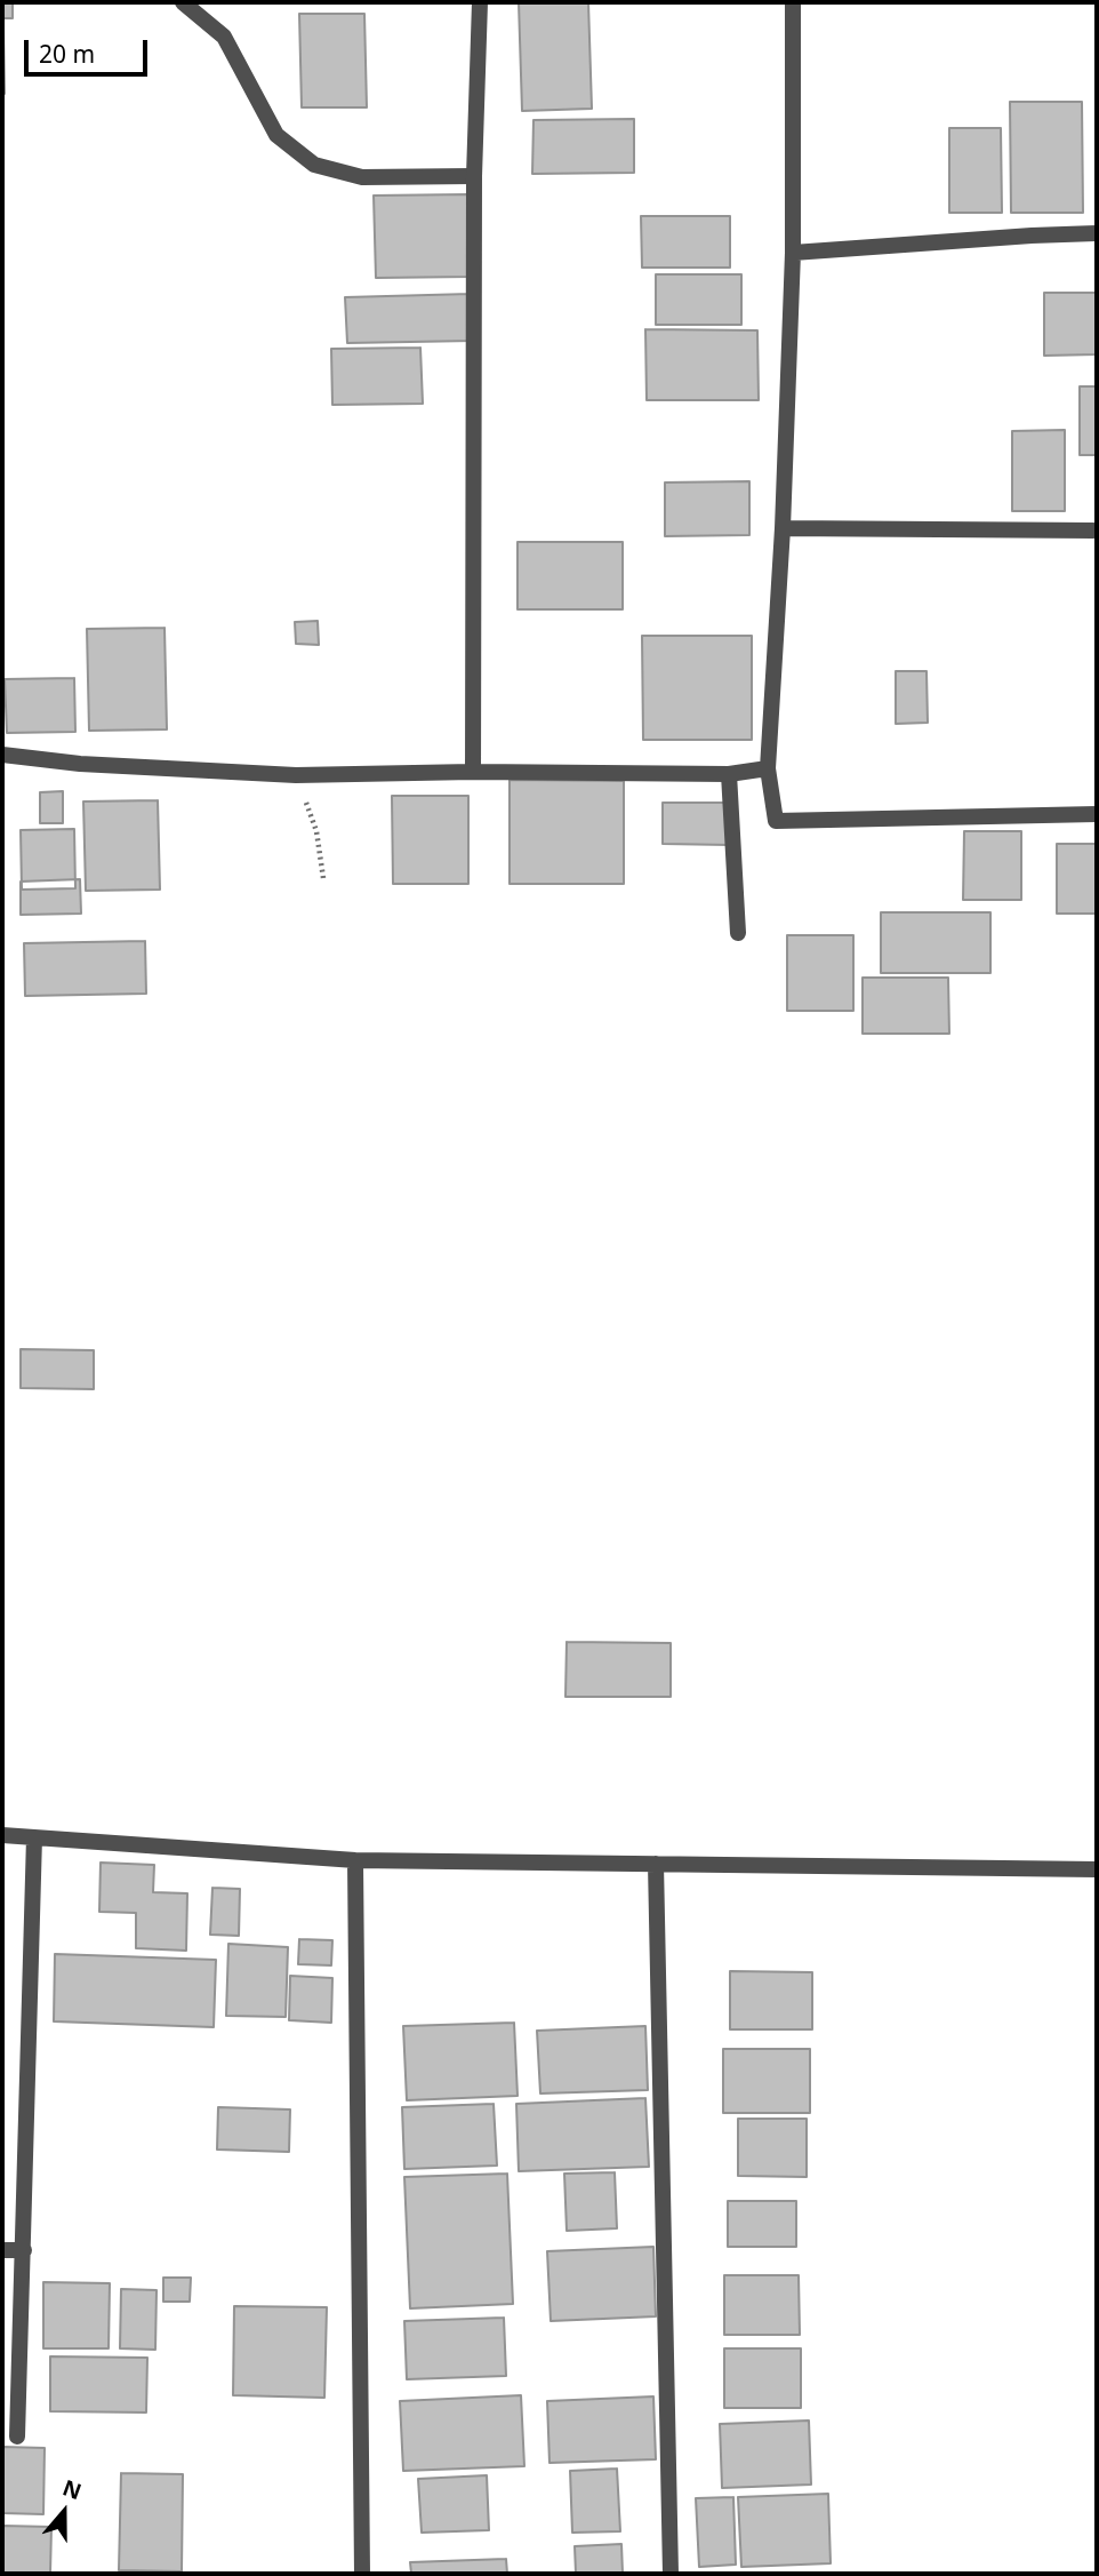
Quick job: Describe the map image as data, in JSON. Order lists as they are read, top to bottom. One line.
{"scale_bar":"20 m","north":"top"}
